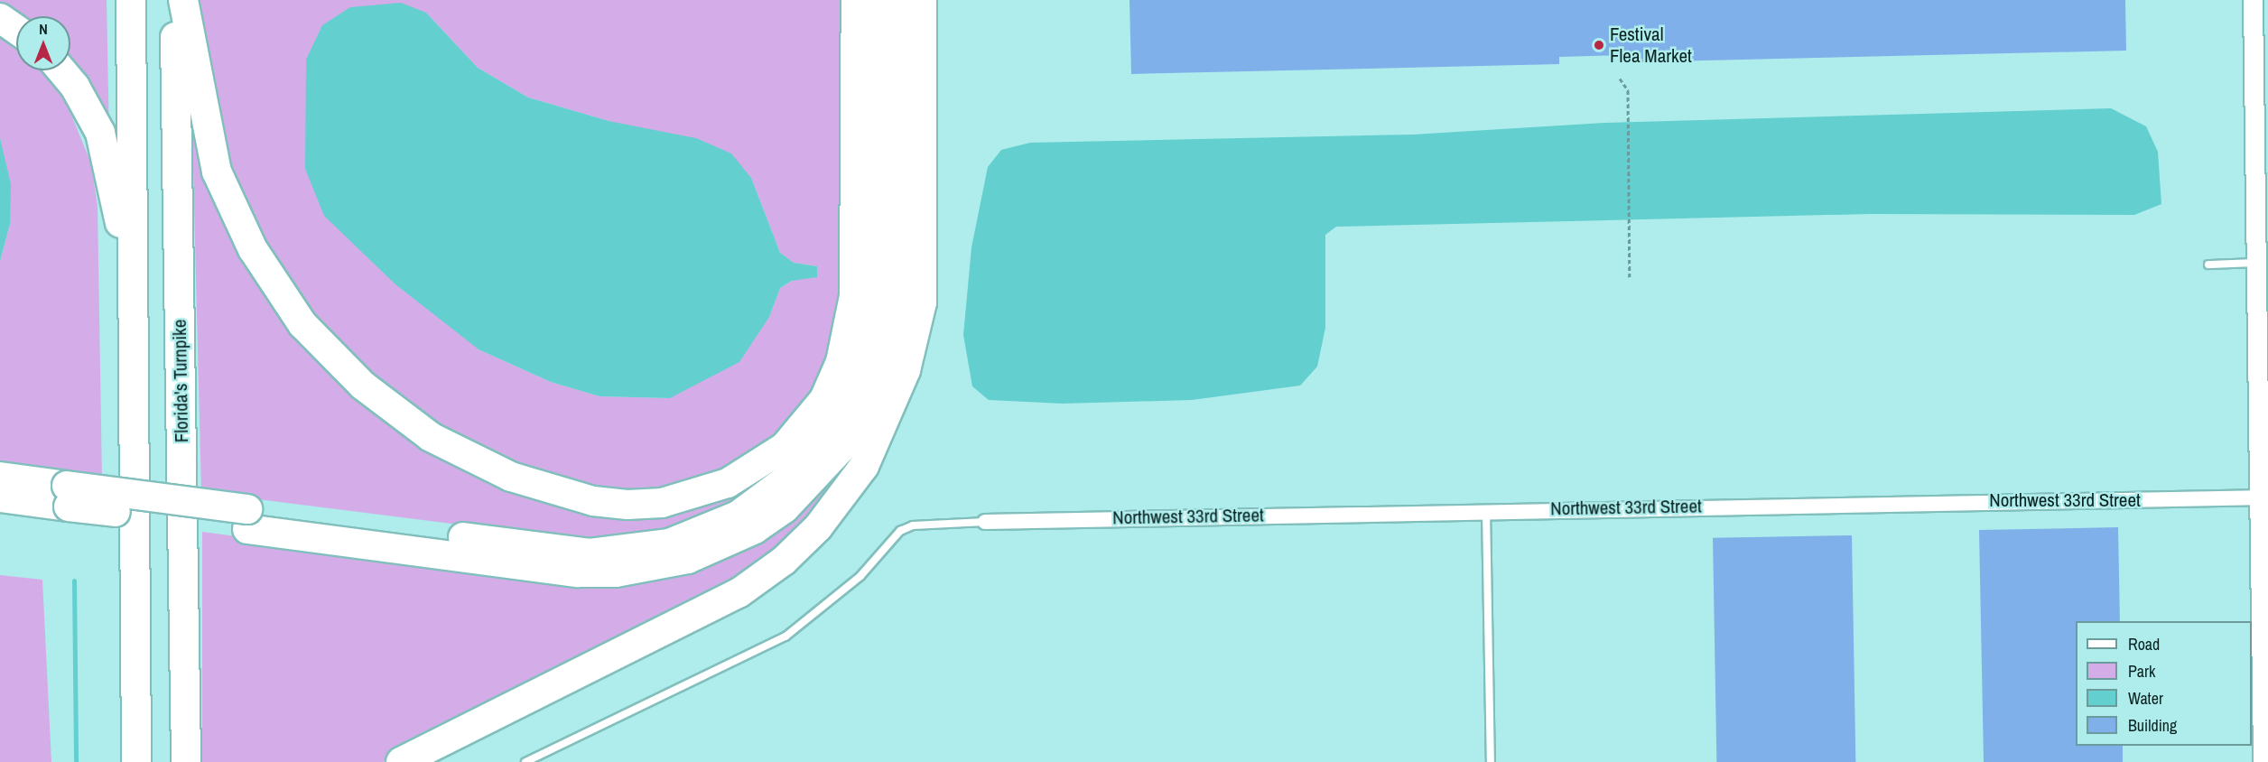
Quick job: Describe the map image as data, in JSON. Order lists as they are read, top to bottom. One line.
{"streets":{"highway":["Florida's Turnpike"],"street":["Northwest 33rd Street"]},"places":["Festival Flea Market"],"legend":["Road","Park","Water","Building"],"north":"top"}
